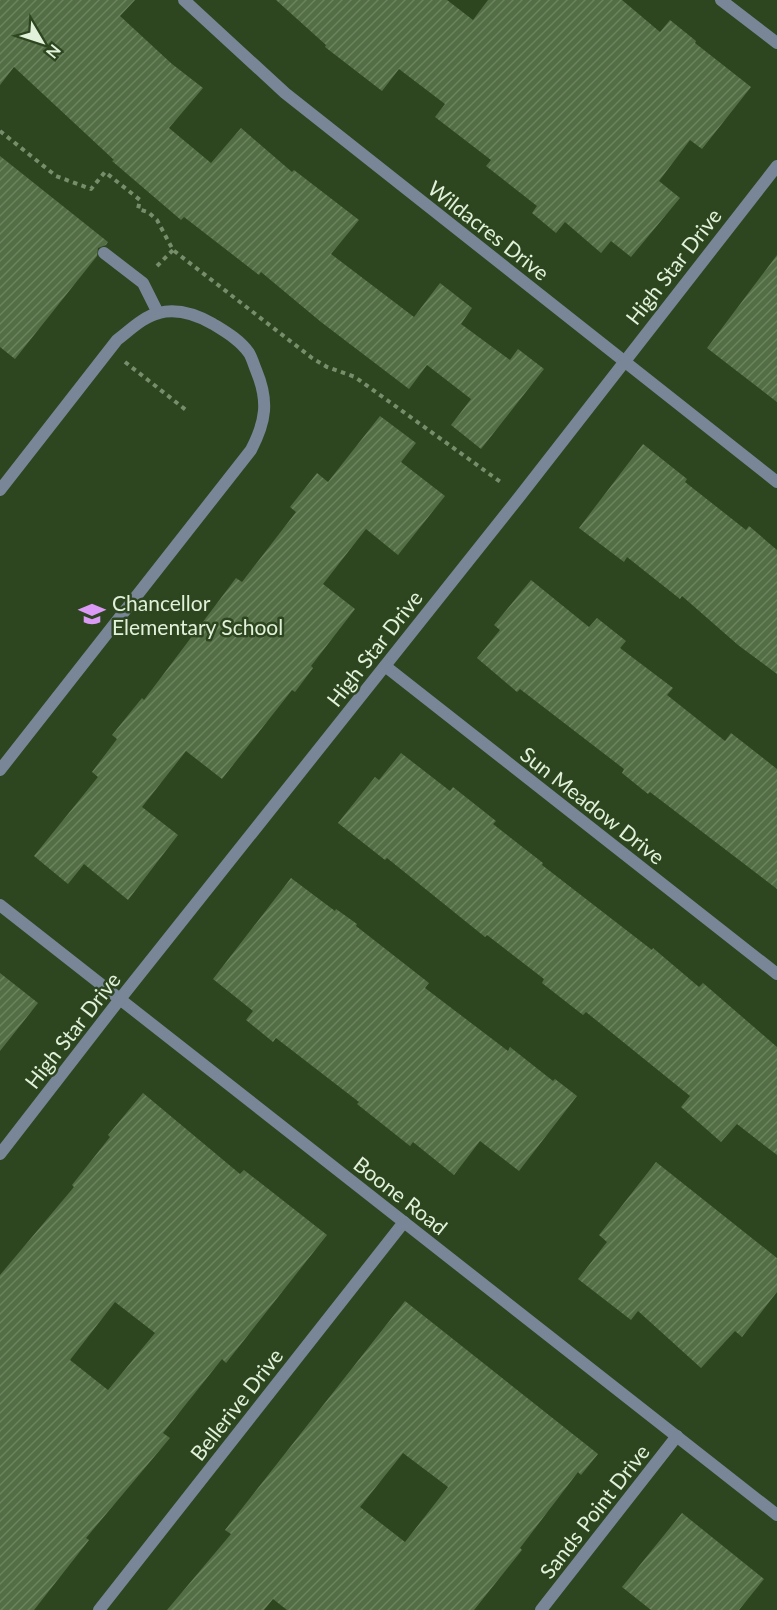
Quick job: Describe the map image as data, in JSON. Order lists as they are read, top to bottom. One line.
{"streets":{"street":["Wildacres Drive","High Star Drive","Sun Meadow Drive","Boone Road","Bellerive Drive","Sands Point Drive"]},"crossings":[["Wildacres Drive","High Star Drive"],["High Star Drive","Sun Meadow Drive"],["High Star Drive","Boone Road"],["Boone Road","Bellerive Drive"],["Boone Road","Sands Point Drive"]],"places":{"school or university":["Chancellor Elementary School"]},"north":"bottom right"}
